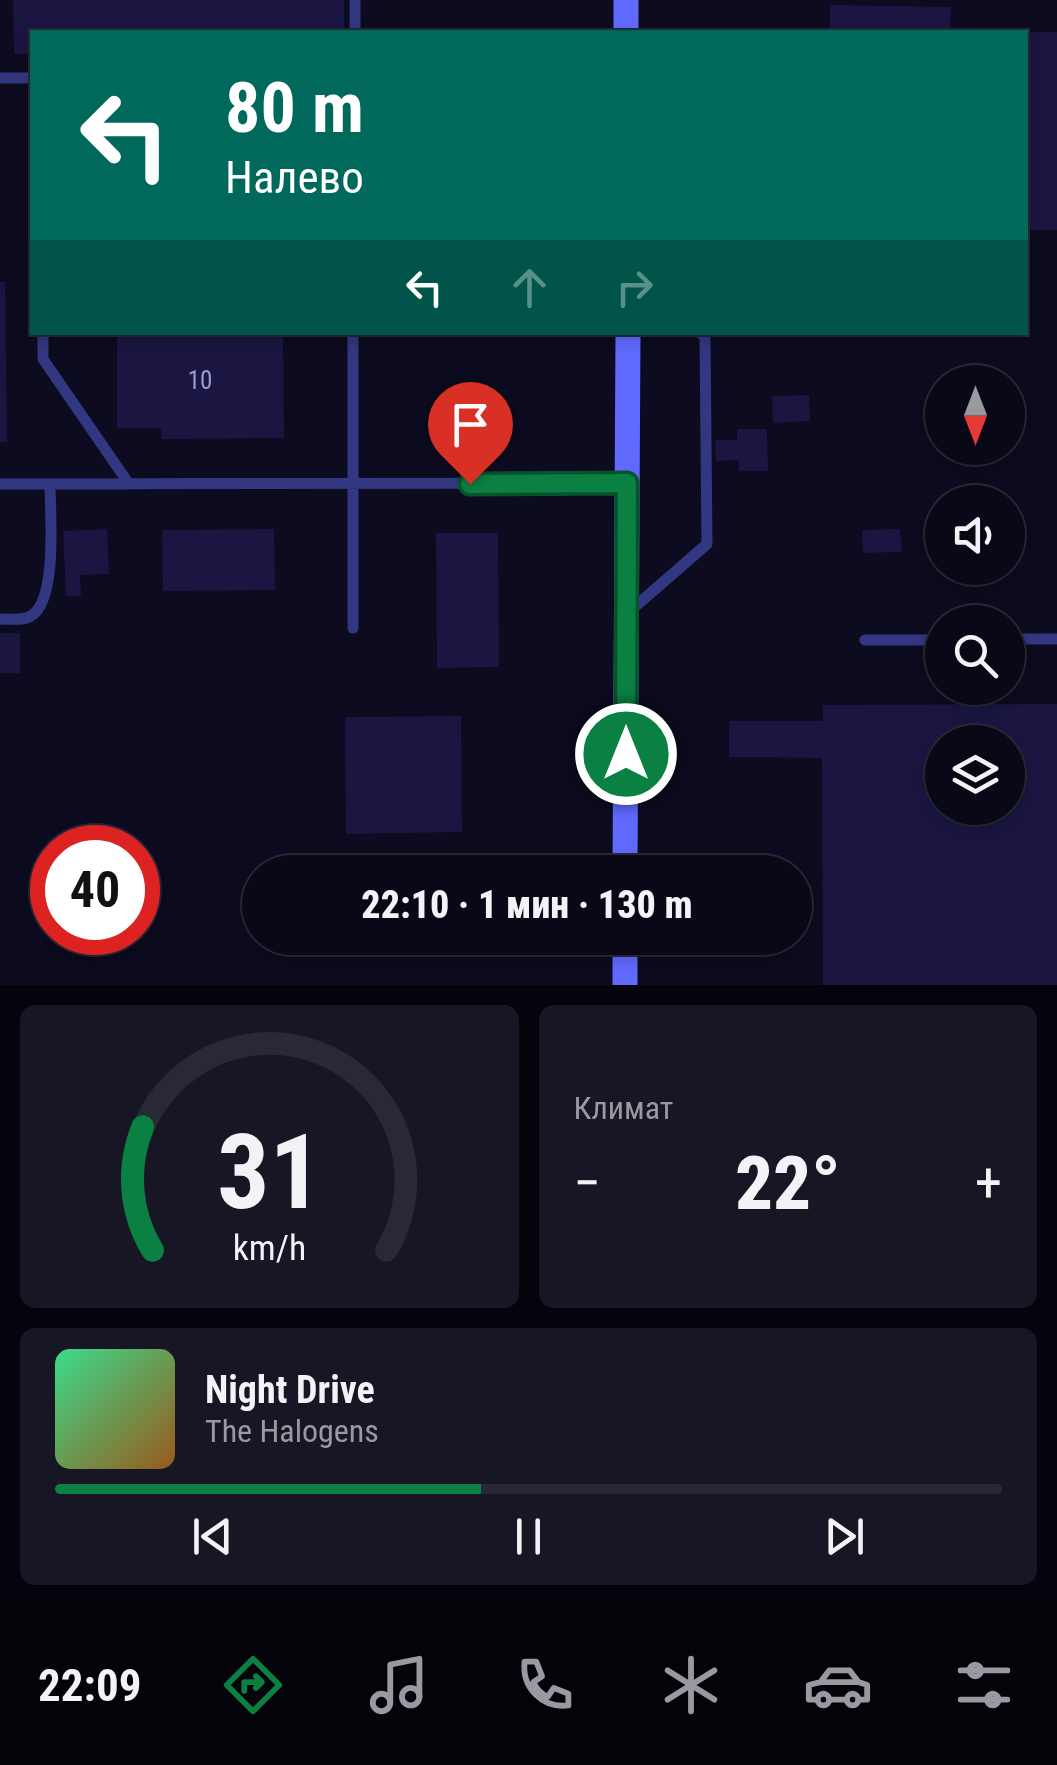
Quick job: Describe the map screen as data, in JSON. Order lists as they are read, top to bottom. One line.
{"house_numbers":["10"],"north":"bottom","page":{"turn":["80 m","Налево"],"limit":"40","trip":"22:10 · 1 мин · 130 m","tile":"Климат","heat":["−","22°","+"],"song":["Night Drive","The Halogens"],"tabs":"22:09","gauge":["31","km/h"]}}
